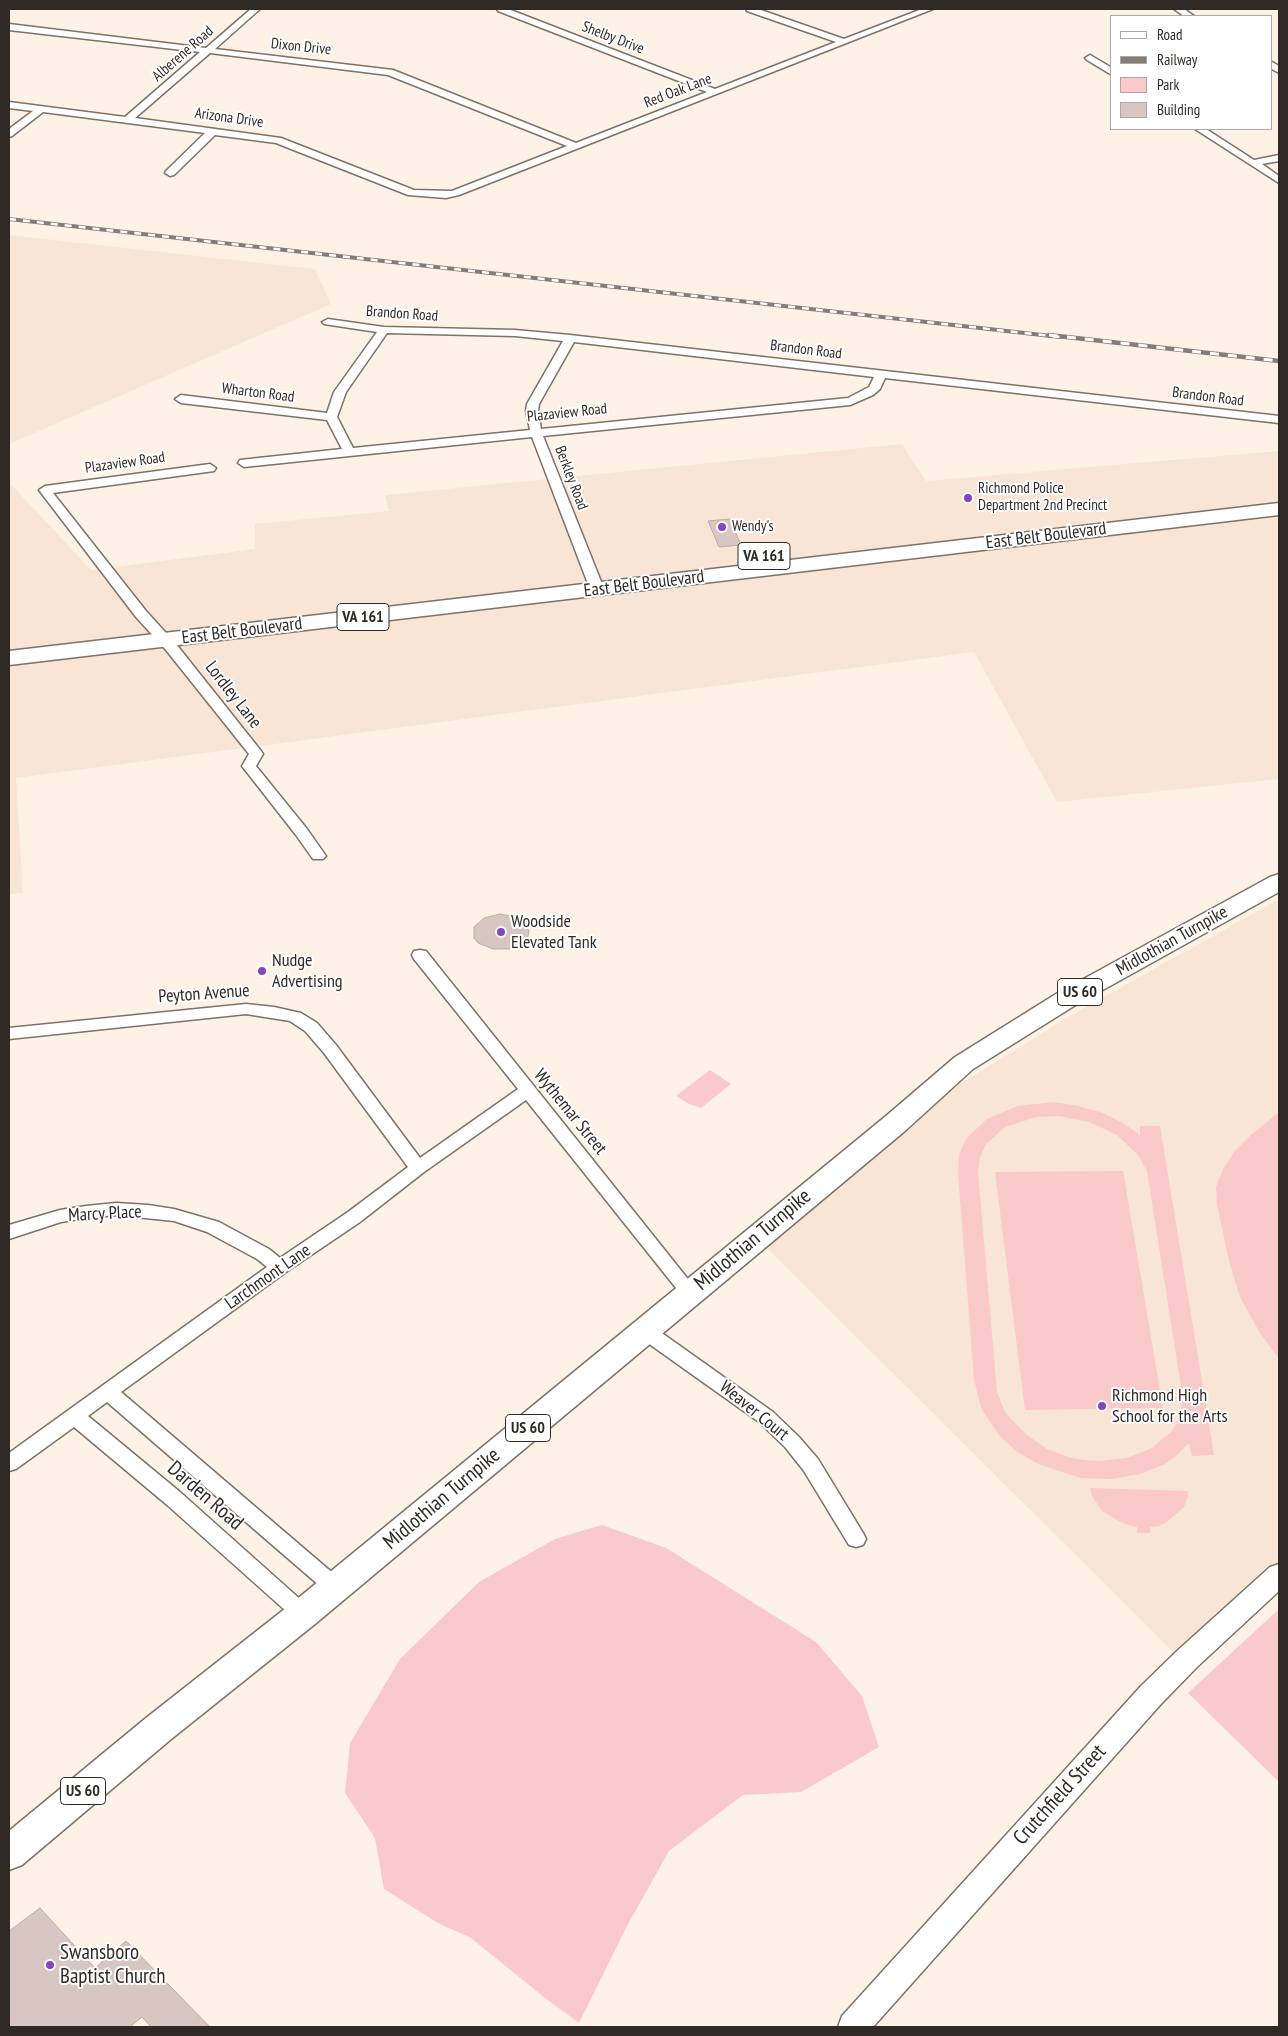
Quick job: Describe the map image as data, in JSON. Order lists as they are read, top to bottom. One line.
{"streets":{"main road":["East Belt Boulevard","VA 161","Midlothian Turnpike","US 60"],"street":["Shelby Drive","Dixon Drive","Alberene Road","Red Oak Lane","Arizona Drive","Brandon Road","Wharton Road","Plazaview Road","Berkley Road","Lordley Lane","Peyton Avenue","Wythemar Street","Marcy Place","Larchmont Lane","Weaver Court","Darden Road","Crutchfield Street"]},"crossings":[["Shelby Drive","Red Oak Lane"],["Dixon Drive","Alberene Road"],["Dixon Drive","Red Oak Lane"],["Alberene Road","Arizona Drive"],["Red Oak Lane","Arizona Drive"],["Brandon Road","Plazaview Road"],["Brandon Road","Berkley Road"],["Plazaview Road","Berkley Road"],["Plazaview Road","Lordley Lane"],["Berkley Road","East Belt Boulevard"],["East Belt Boulevard","Lordley Lane"],["Midlothian Turnpike","Wythemar Street"],["Midlothian Turnpike","Weaver Court"],["Midlothian Turnpike","Darden Road"],["Peyton Avenue","Larchmont Lane"],["Wythemar Street","Larchmont Lane"],["Marcy Place","Larchmont Lane"],["Larchmont Lane","Darden Road"]],"places":["Richmond Police Department 2nd Precinct","Wendy's","Woodside Elevated Tank","Nudge Advertising","Richmond High School for the Arts","Swansboro Baptist Church"],"legend":["Road","Railway","Park","Building"]}
